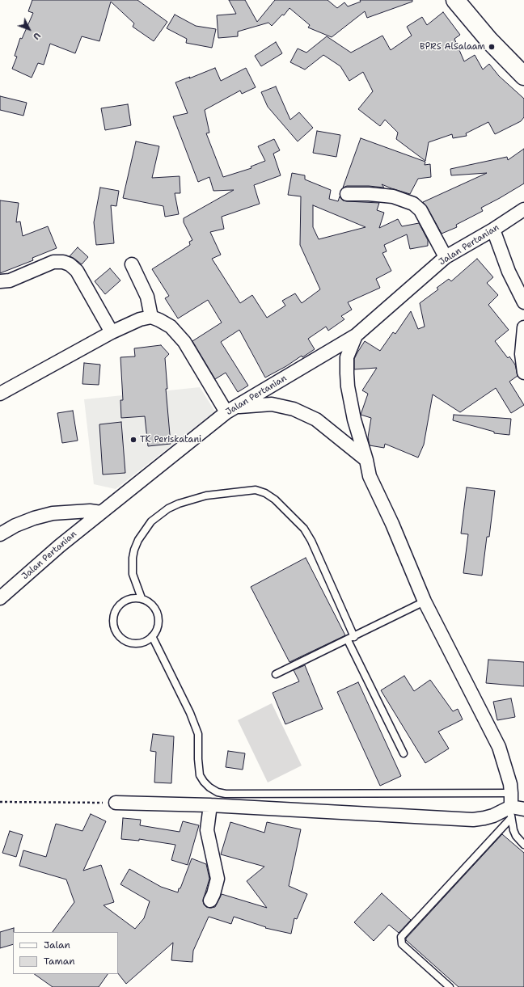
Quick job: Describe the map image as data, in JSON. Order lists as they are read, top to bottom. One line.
{"streets":{"street":["Jalan Pertanian"]},"places":["BPRS AlSalaam","TK Periskatani"],"legend":["Jalan","Taman"],"north":"bottom right"}
